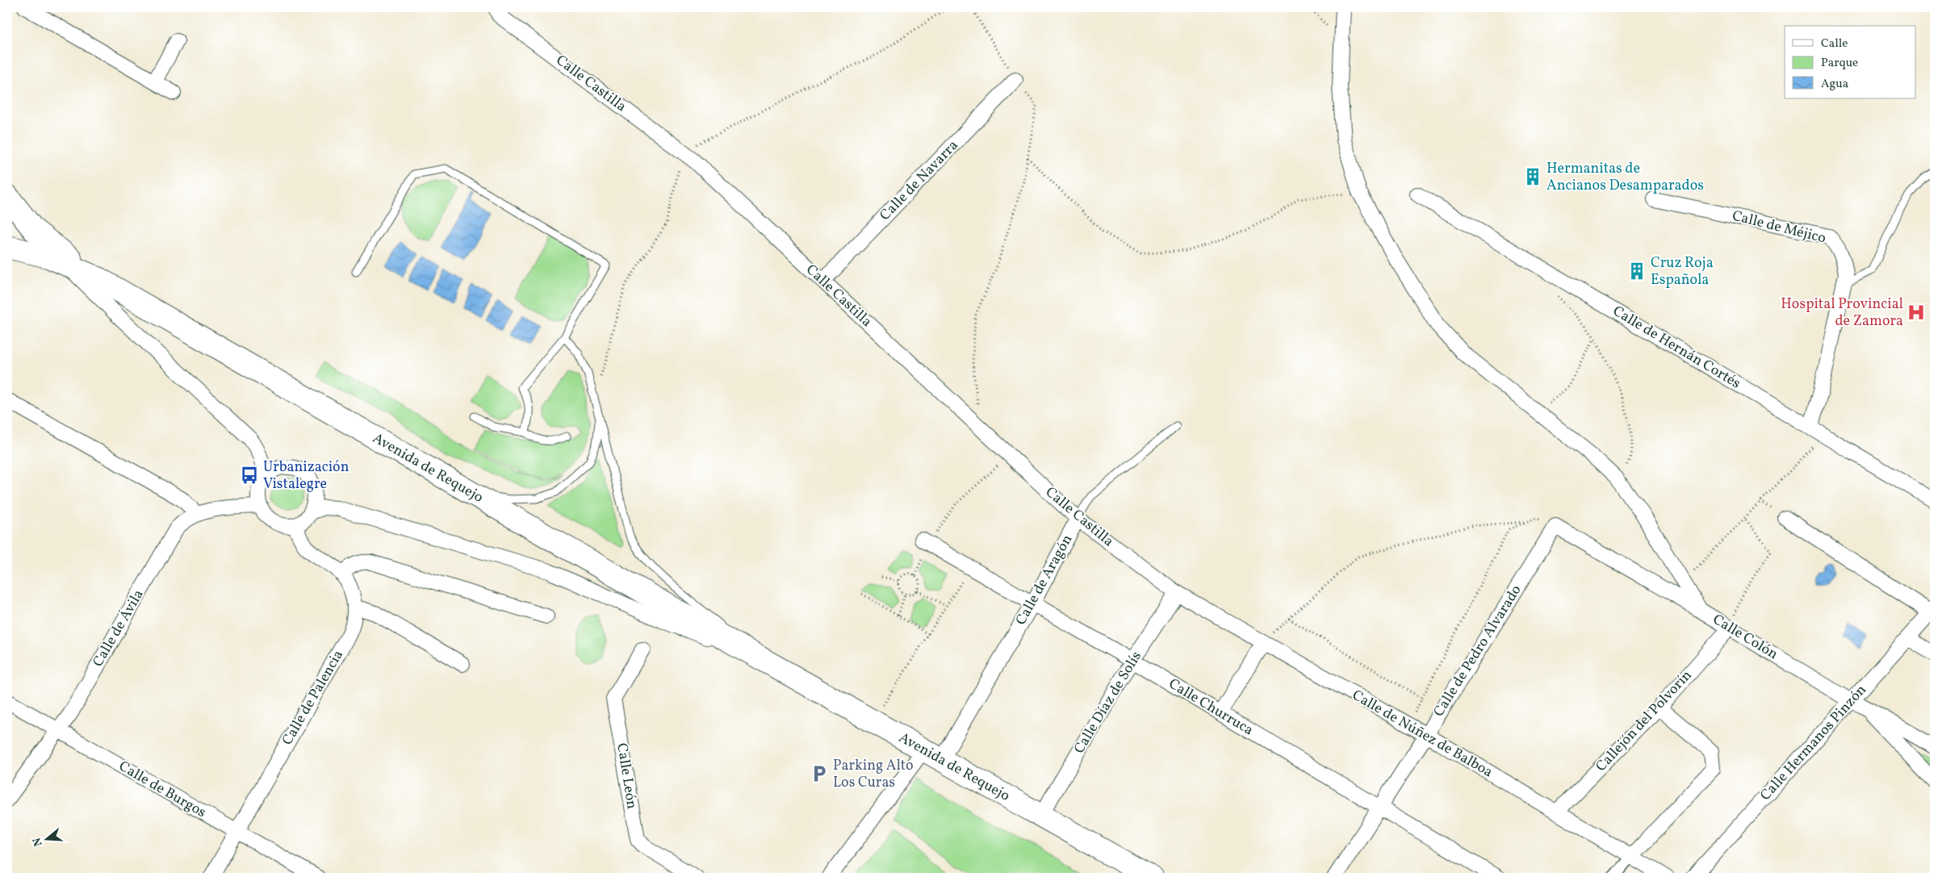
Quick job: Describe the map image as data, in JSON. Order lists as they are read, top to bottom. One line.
{"streets":{"highway":["Avenida de Requejo"],"street":["Calle Castilla","Calle de Navarra","Calle de Méjico","Calle de Hernán Cortés","Calle de Aragón","Calle de Ávila","Calle Colón","Calle de Pedro Alvarado","Calle de Palencia","Calle Díaz de Solís","Calle Churruca","Callejón del Polvorín","Calle de Núñez de Balboa","Calle Hermanos Pinzón","Calle León","Calle de Burgos"]},"crossings":[["Calle Castilla","Calle de Navarra"],["Calle Castilla","Calle de Aragón"],["Calle Castilla","Calle Díaz de Solís"],["Calle Castilla","Calle de Núñez de Balboa"],["Calle de Méjico","Calle de Hernán Cortés"],["Avenida de Requejo","Calle de Aragón"],["Avenida de Requejo","Calle Díaz de Solís"],["Calle de Aragón","Calle Churruca"],["Calle de Ávila","Calle de Palencia"],["Calle de Ávila","Calle de Burgos"],["Calle Colón","Calle de Pedro Alvarado"],["Calle Colón","Callejón del Polvorín"],["Calle Colón","Calle Hermanos Pinzón"],["Calle de Pedro Alvarado","Calle Churruca"],["Calle de Pedro Alvarado","Calle de Núñez de Balboa"],["Calle de Palencia","Calle de Burgos"],["Calle Díaz de Solís","Calle Churruca"],["Calle Díaz de Solís","Calle de Núñez de Balboa"],["Callejón del Polvorín","Calle de Núñez de Balboa"]],"places":{"building":["Hermanitas de Ancianos Desamparados","Cruz Roja Española"],"hospital":["Hospital Provincial de Zamora"],"bus stop":["Urbanización Vistalegre"],"parking":["Parking Alto Los Curas"]},"legend":["Calle","Parque","Agua"],"north":"left"}
